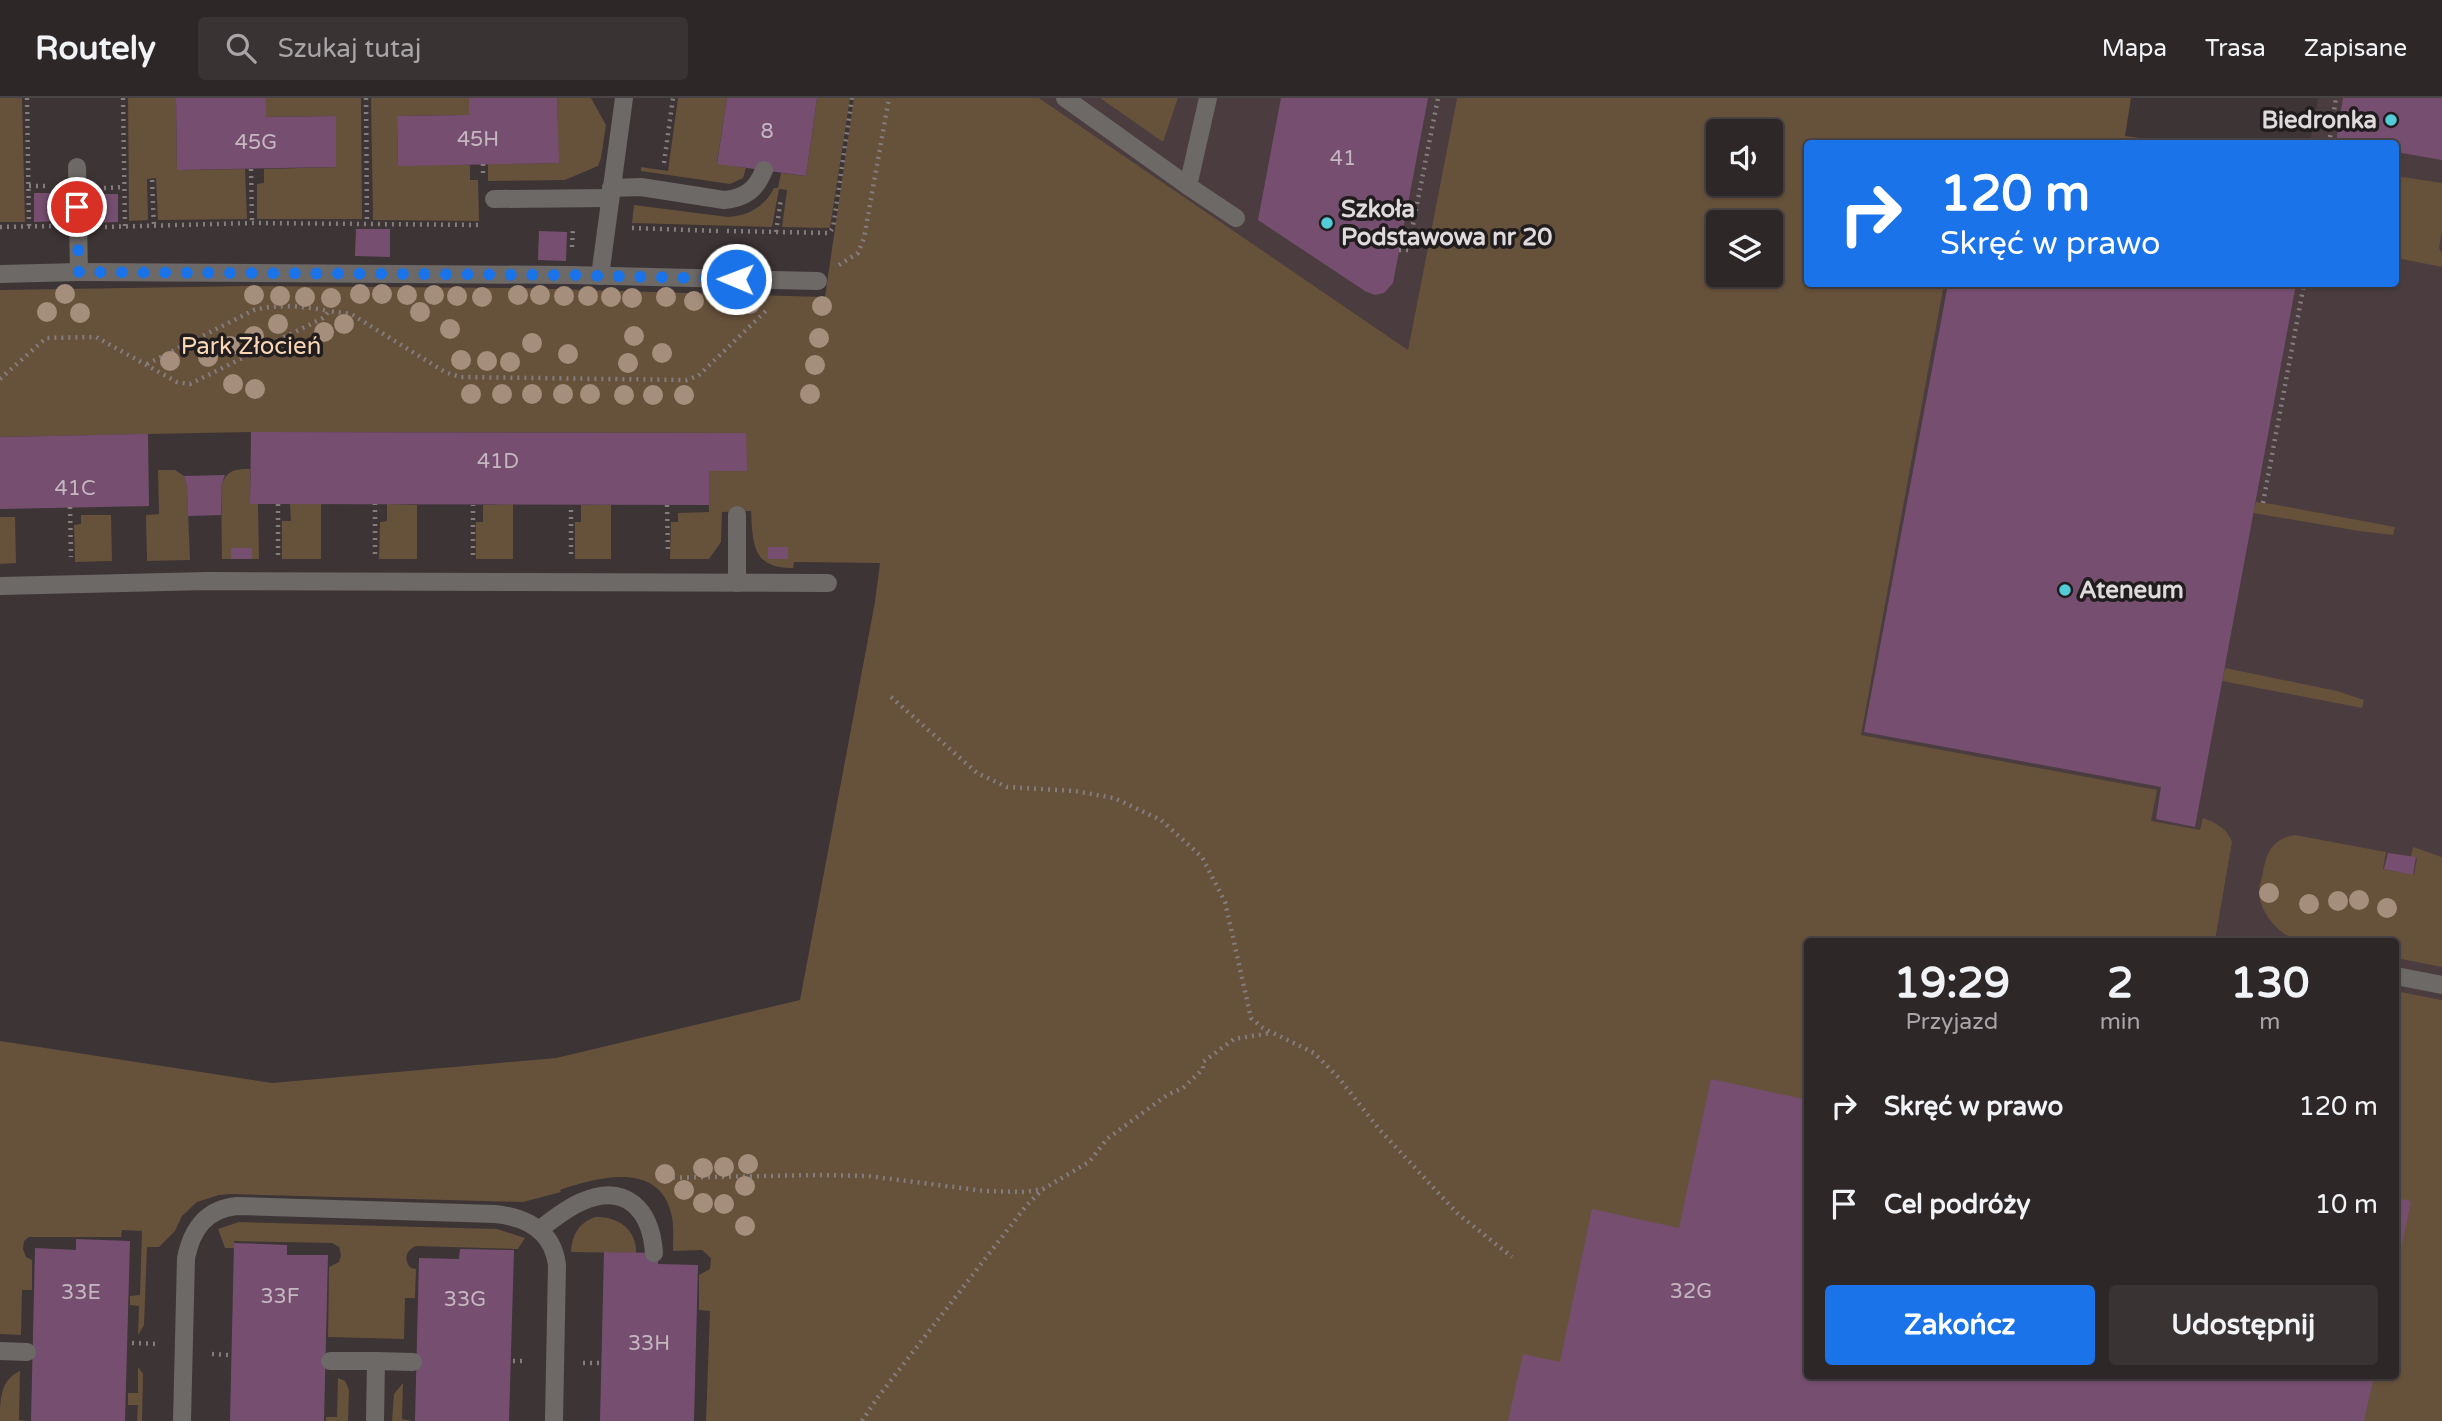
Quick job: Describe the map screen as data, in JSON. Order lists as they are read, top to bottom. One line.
{"parks":["Park Złocień"],"places":["Biedronka","Szkoła Podstawowa nr 20","Ateneum"],"house_numbers":["8","45H","45G","41","41D","41C","32G","33E","33F","33G","33H"],"page":{"header":"Routely","search":"Szukaj tutaj","nav":["Mapa","Trasa","Zapisane"],"turn":["120 m","Skręć w prawo"],"eta":["19:29","Przyjazd","2","min","130","m"],"list":[{"name":"Skręć w prawo","value":"120 m"},{"name":"Cel podróży","value":"10 m"}],"buttons":["Zakończ","Udostępnij"]}}
